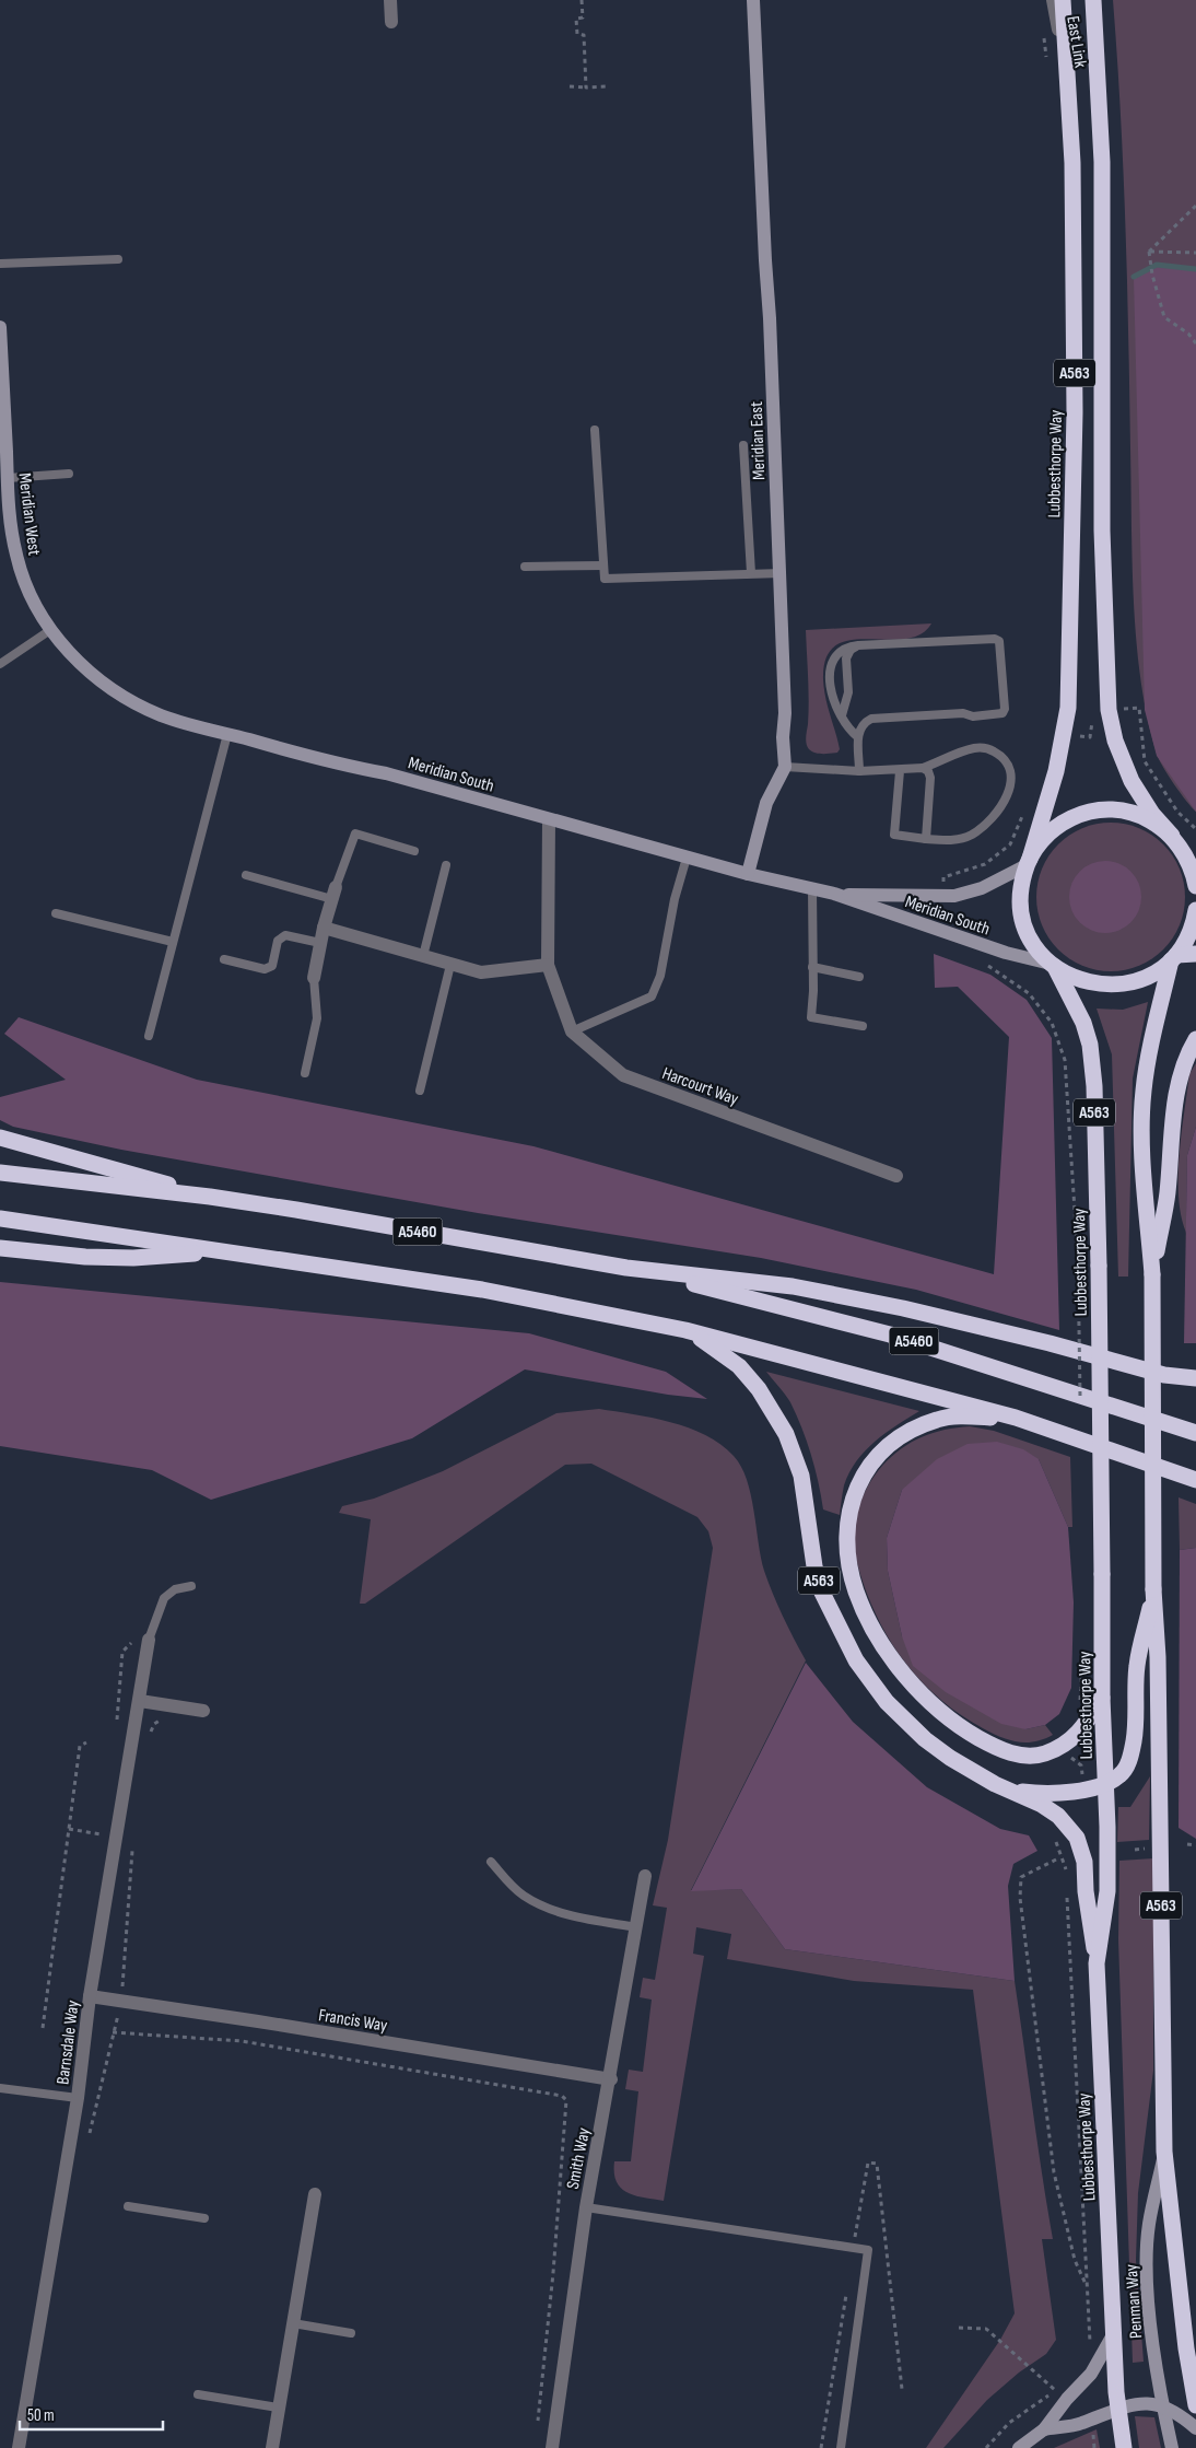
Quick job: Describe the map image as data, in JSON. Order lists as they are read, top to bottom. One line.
{"streets":{"highway":["A563","Lubbesthorpe Way","A5460"],"street":["East Link","Meridian East","Meridian West","Meridian South","Harcourt Way","Francis Way","Barnsdale Way","Smith Way","Penman Way"]},"crossings":[["East Link","Lubbesthorpe Way"],["A563","Lubbesthorpe Way"],["A563","Penman Way"],["Lubbesthorpe Way","Meridian South"],["Lubbesthorpe Way","Penman Way"],["Meridian West","Meridian South"],["Meridian South","Harcourt Way"],["Francis Way","Barnsdale Way"],["Francis Way","Smith Way"]],"scale_bar":"50 m"}
